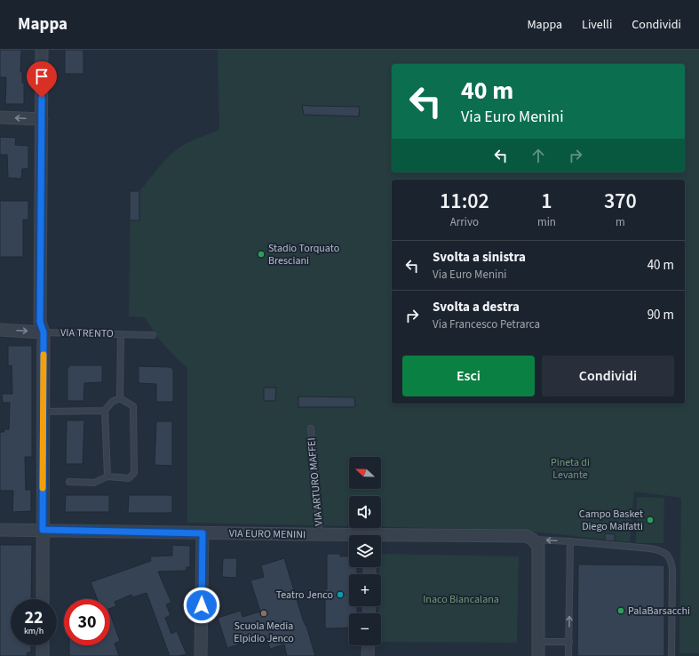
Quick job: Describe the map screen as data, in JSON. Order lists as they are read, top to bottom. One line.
{"streets":{"street":["VIA TRENTO","VIA EURO MENINI"],"lane":["VIA ARTURO MAFFEI"]},"crossings":[["VIA ARTURO MAFFEI","VIA EURO MENINI"]],"parks":["Pineta di Levante","Inaco Biancalana"],"places":["Stadio Torquato Bresciani","Campo Basket Diego Malfatti","Teatro Jenco","PalaBarsacchi","Scuola Media Elpidio Jenco"],"north":"left","page":{"header":"Mappa","nav":["Mappa","Livelli","Condividi"],"turn":["40 m","Via Euro Menini"],"eta":["11:02","Arrivo","1","min","370","m"],"list":[{"name":"Svolta a sinistra","note":"Via Euro Menini","value":"40 m"},{"name":"Svolta a destra","note":"Via Francesco Petrarca","value":"90 m"}],"buttons":["Esci","Condividi"],"map_buttons":["+","−"],"speed":"22 km/h","limit":"30"}}
